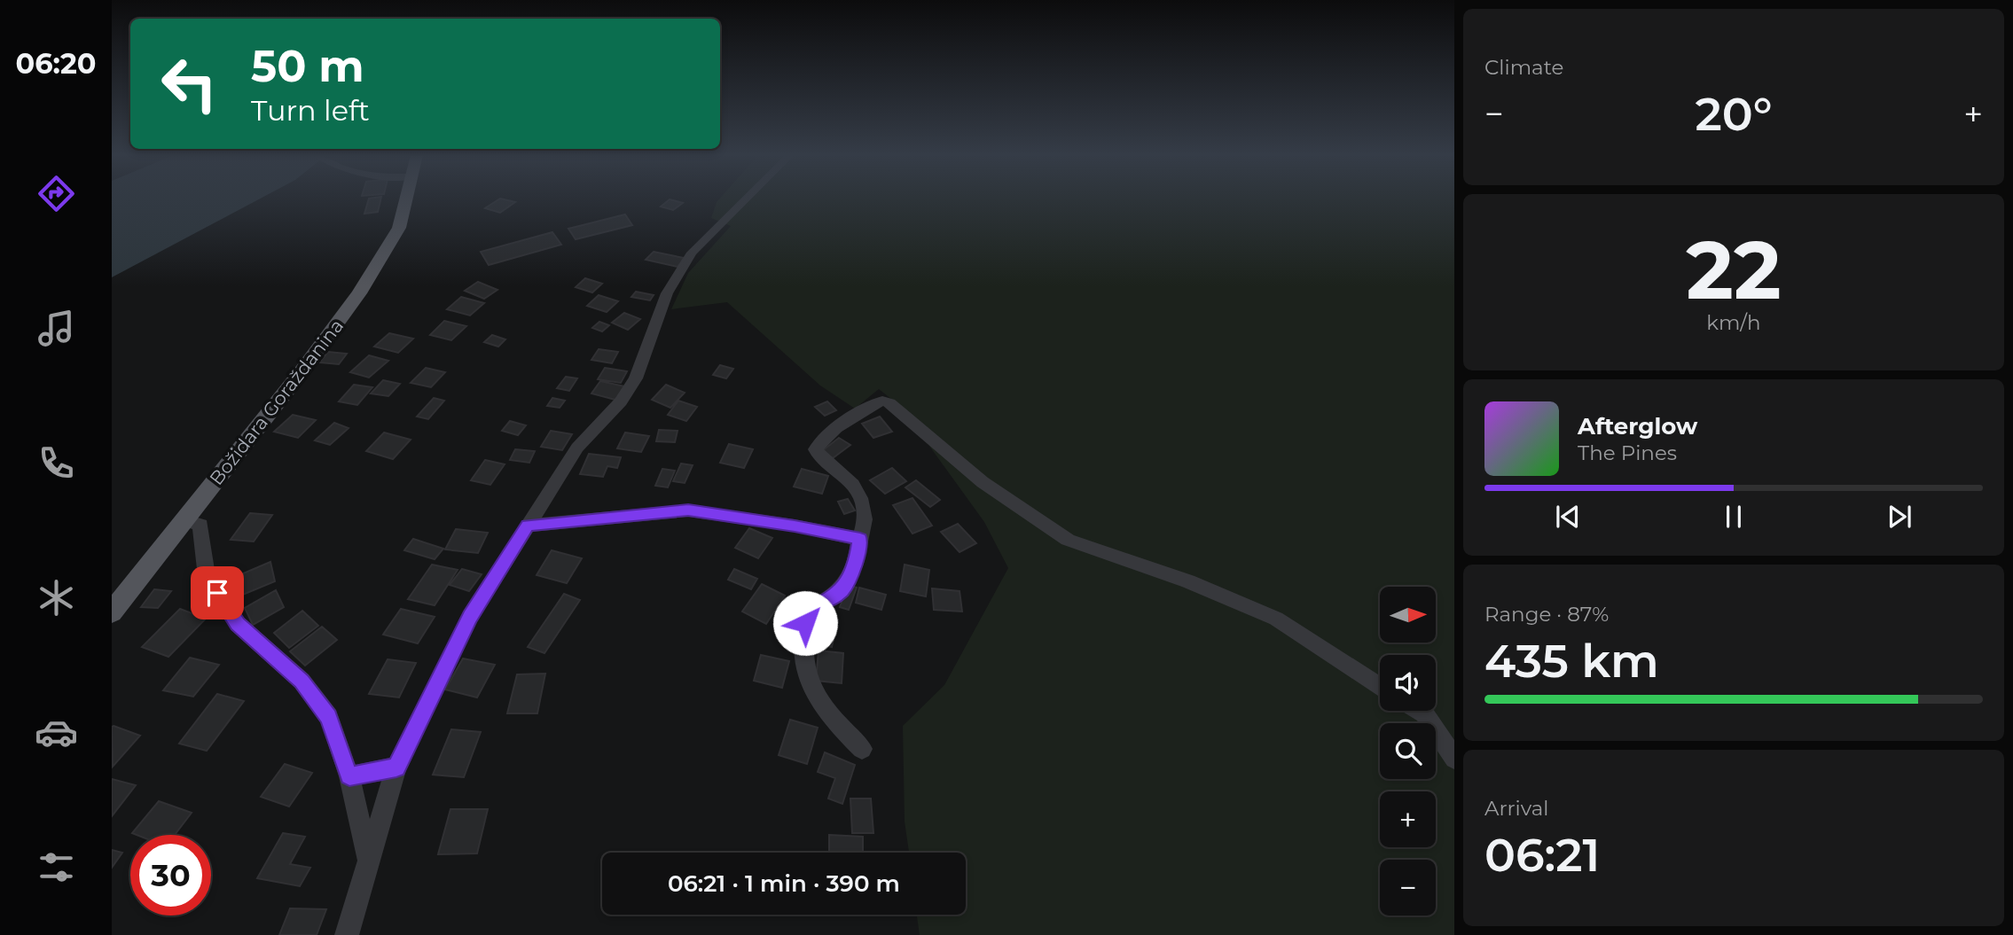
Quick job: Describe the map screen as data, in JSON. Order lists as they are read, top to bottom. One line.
{"streets":{"main road":["Božidara Goraždanina"]},"north":"right","page":{"tabs":"06:20","tile":["Climate",["22","km/h"],["Range · 87%","435 km"],["Arrival","06:21"]],"turn":["50 m","Turn left"],"heat":["−","20°","+"],"song":["Afterglow","The Pines"],"map_buttons":["+","−"],"limit":"30","trip":"06:21 · 1 min · 390 m"}}
